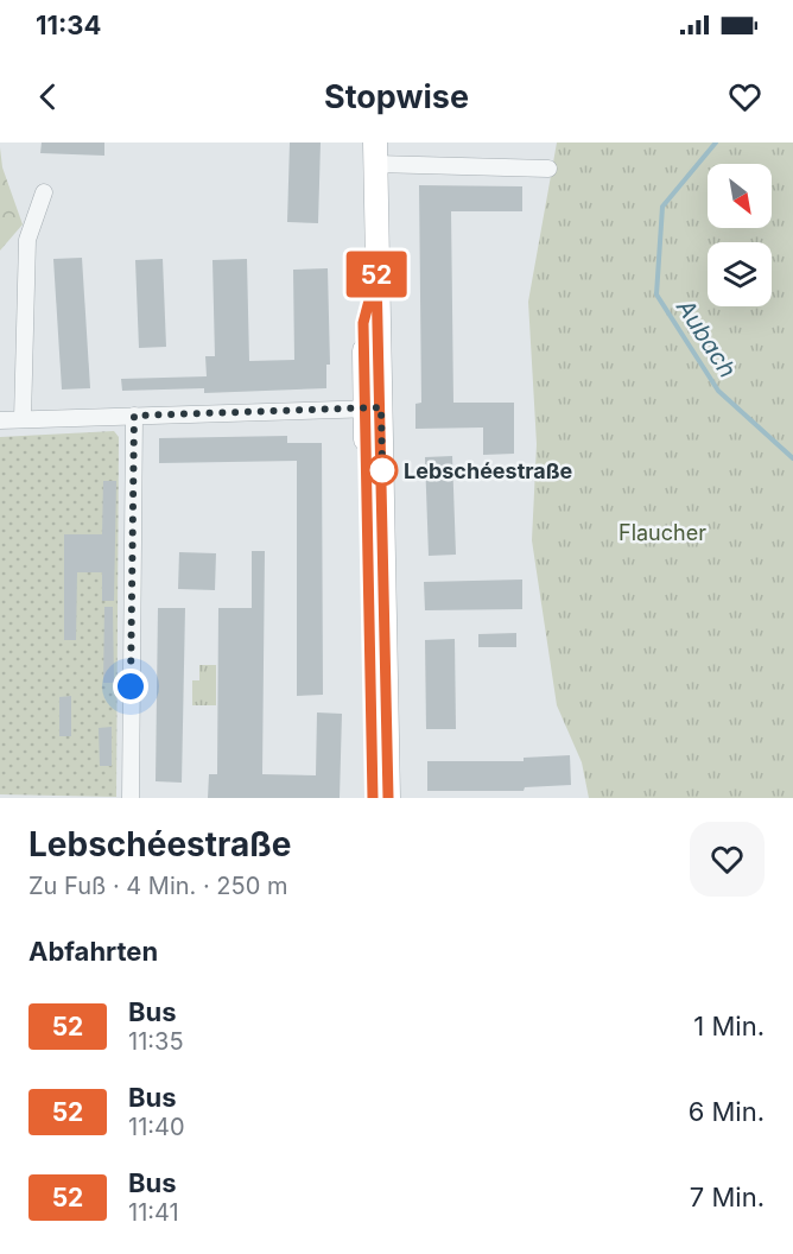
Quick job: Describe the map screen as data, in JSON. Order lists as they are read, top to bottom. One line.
{"water":["Aubach"],"parks":["Flaucher"],"places":["Lebschéestraße"],"lines":["bus line 52"],"north":"bottom right","page":{"status":"11:34","header":"Stopwise","on_map":"52","heading":[["Lebschéestraße","Zu Fuß · 4 Min. · 250 m"],"Abfahrten"],"list":[{"mark":"52","name":"Bus","note":"11:35","value":"1 Min."},{"mark":"52","name":"Bus","note":"11:40","value":"6 Min."},{"mark":"52","name":"Bus","note":"11:41","value":"7 Min."}]}}
